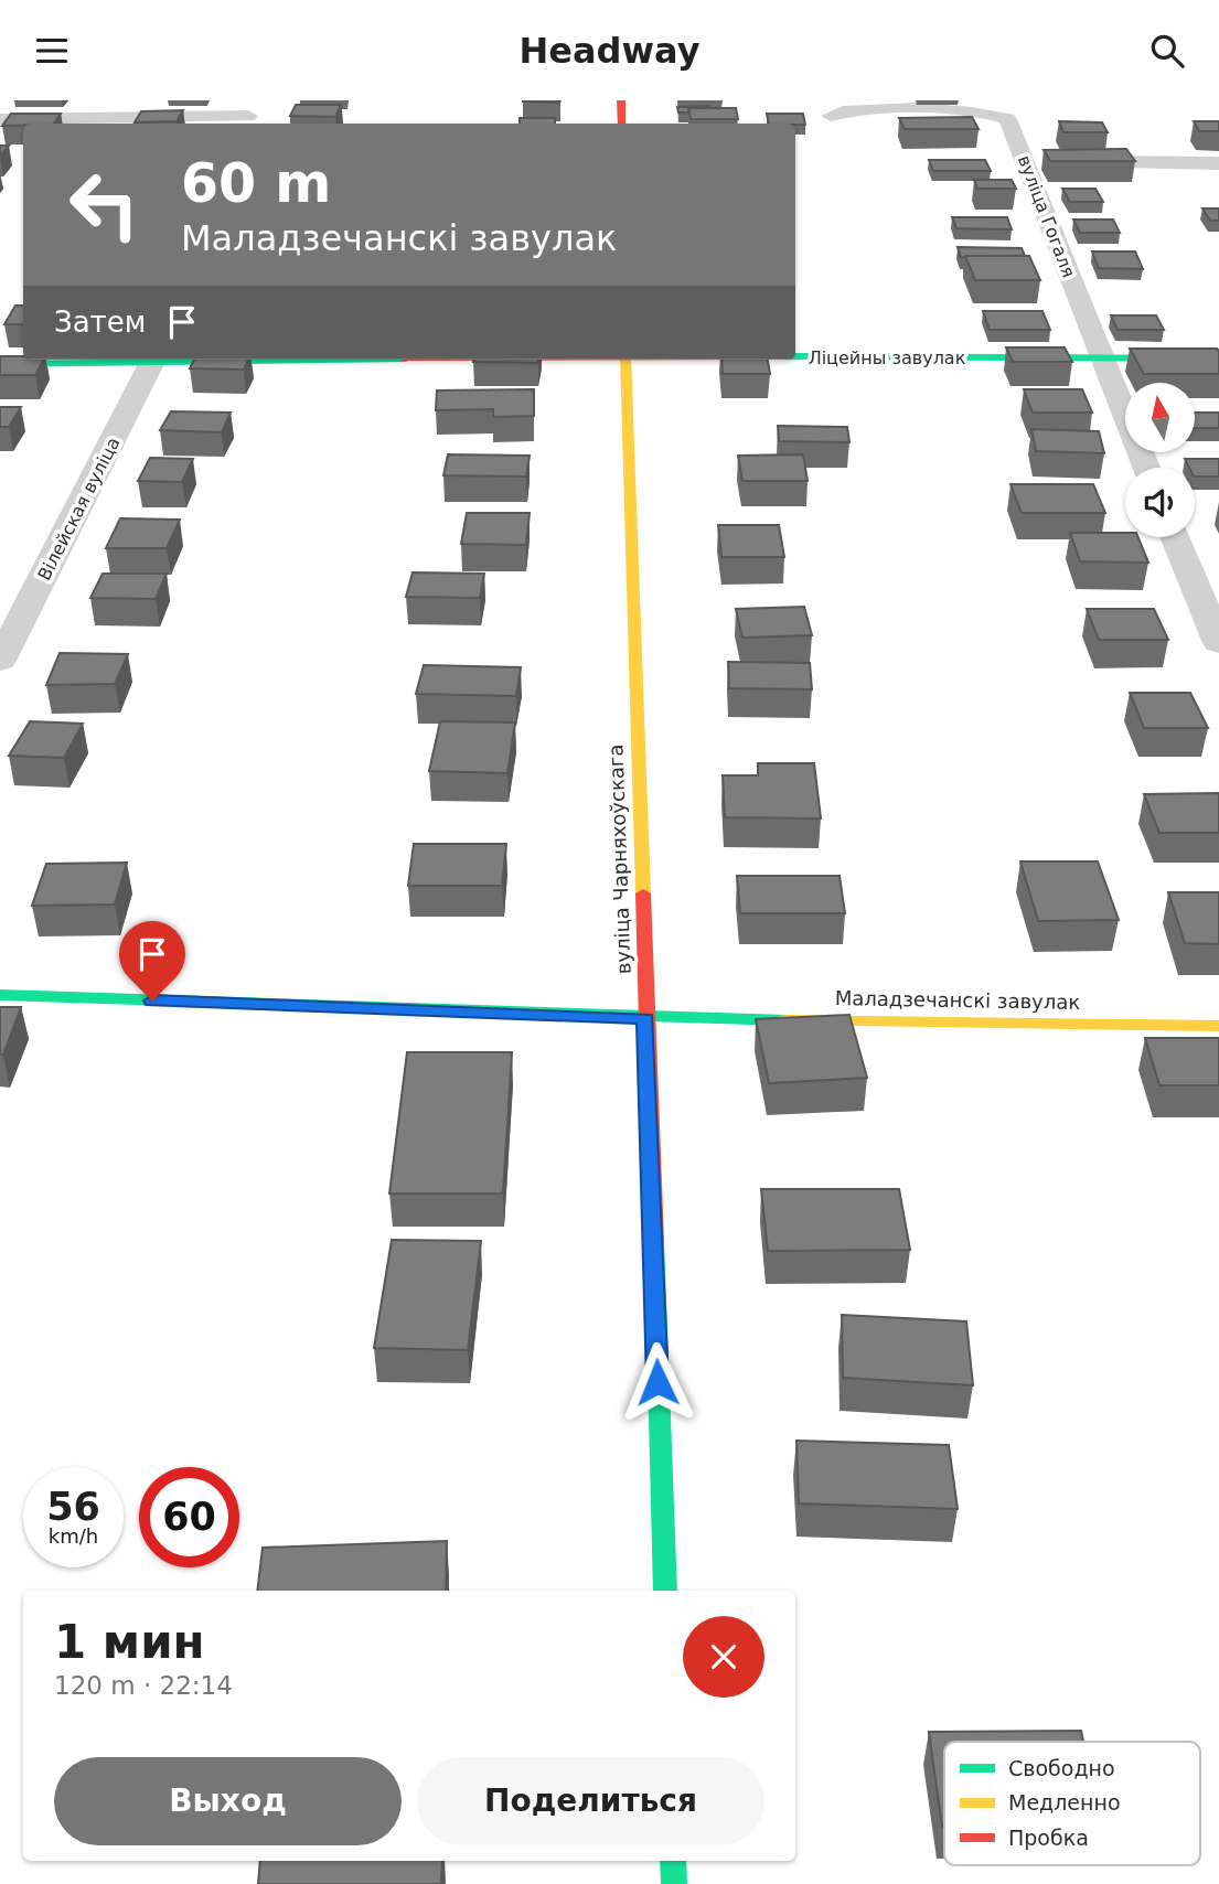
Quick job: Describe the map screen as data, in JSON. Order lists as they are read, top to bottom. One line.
{"streets":{"street":["вуліца Гогаля","Ліцейны завулак","Вілейская вуліца","вуліца Чарняхоўскага","Маладзечанскі завулак"]},"crossings":[["вуліца Гогаля","Ліцейны завулак"],["Ліцейны завулак","Вілейская вуліца"],["вуліца Чарняхоўскага","Маладзечанскі завулак"]],"legend":["Свободно","Медленно","Пробка"],"north":"top","page":{"header":"Headway","turn":["60 m","Маладзечанскі завулак"],"then":"Затем","speed":"56 km/h","limit":"60","heading":["1 мин","120 m · 22:14"],"buttons":["Выход","Поделиться"]}}
